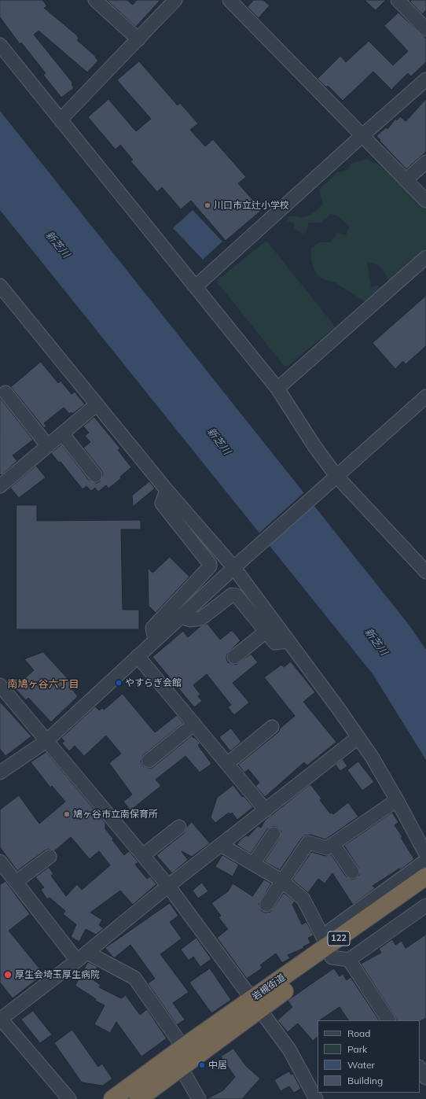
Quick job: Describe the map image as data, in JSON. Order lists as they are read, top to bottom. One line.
{"streets":{"highway":["122","岩槻街道"]},"districts":["南鳩ヶ谷六丁目"],"water":["新芝川"],"places":["川口市立辻小学校","やすらぎ会館","鳩ヶ谷市立南保育所","厚生会埼玉厚生病院","中居"],"legend":["Road","Park","Water","Building"]}
